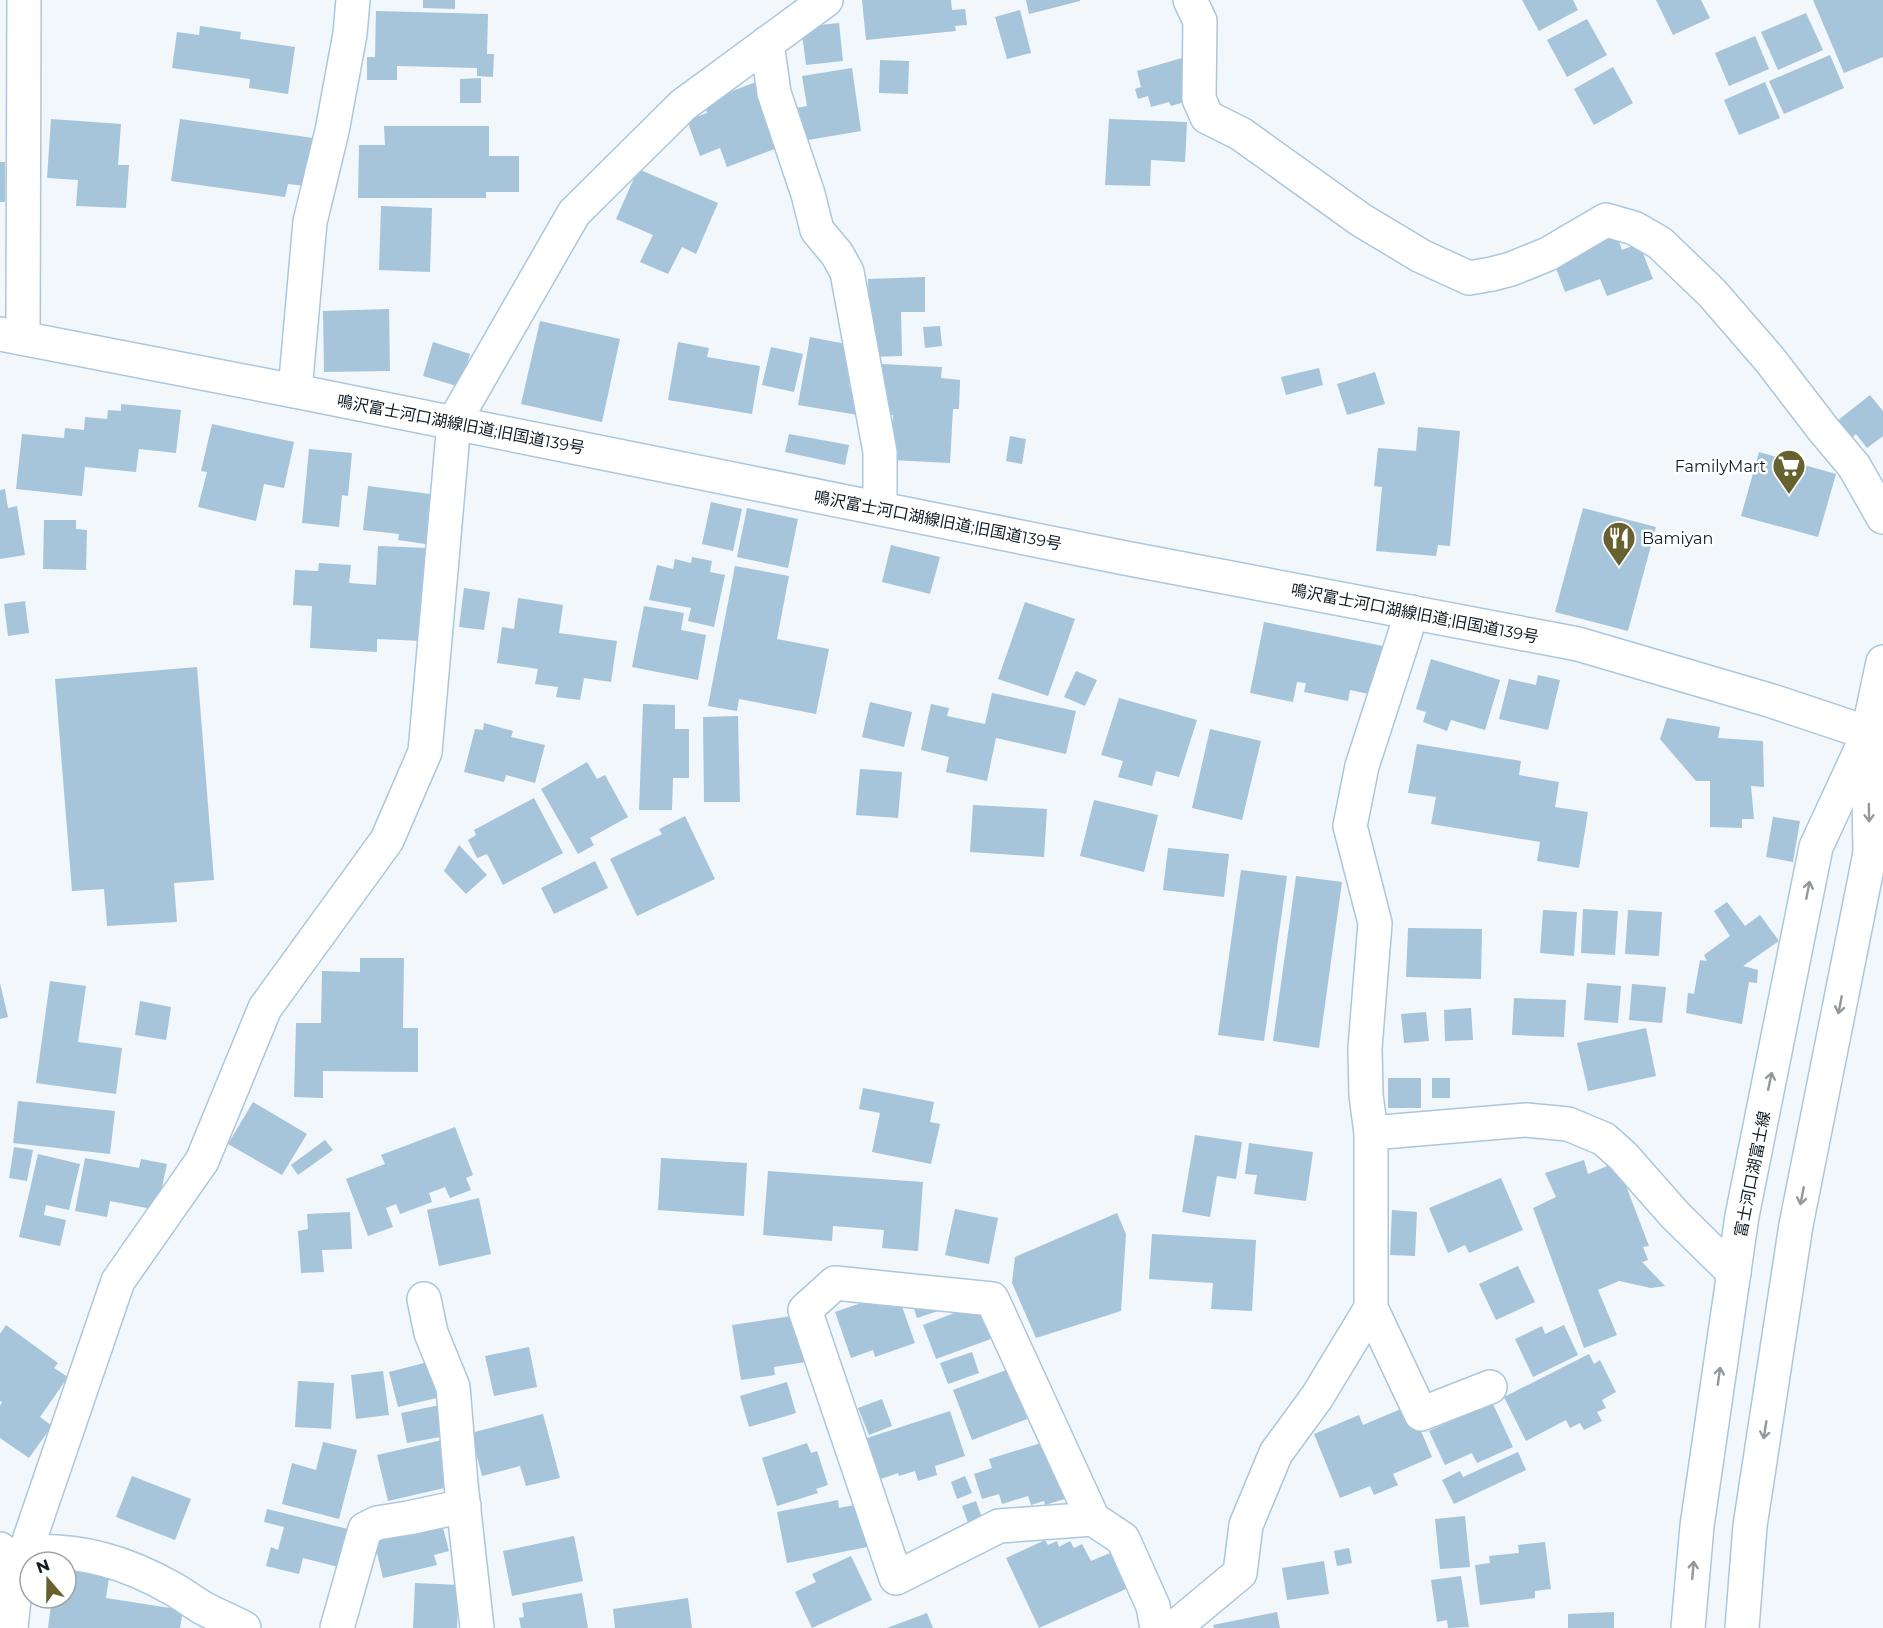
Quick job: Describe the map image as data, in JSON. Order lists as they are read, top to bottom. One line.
{"streets":{"street":["鳴沢富士河口湖線旧道;旧国道139号","富士河口湖富士線"]},"crossings":[["鳴沢富士河口湖線旧道;旧国道139号","富士河口湖富士線"]],"places":{"supermarket":["FamilyMart"],"restaurant":["Bamiyan"]},"north":"top"}
